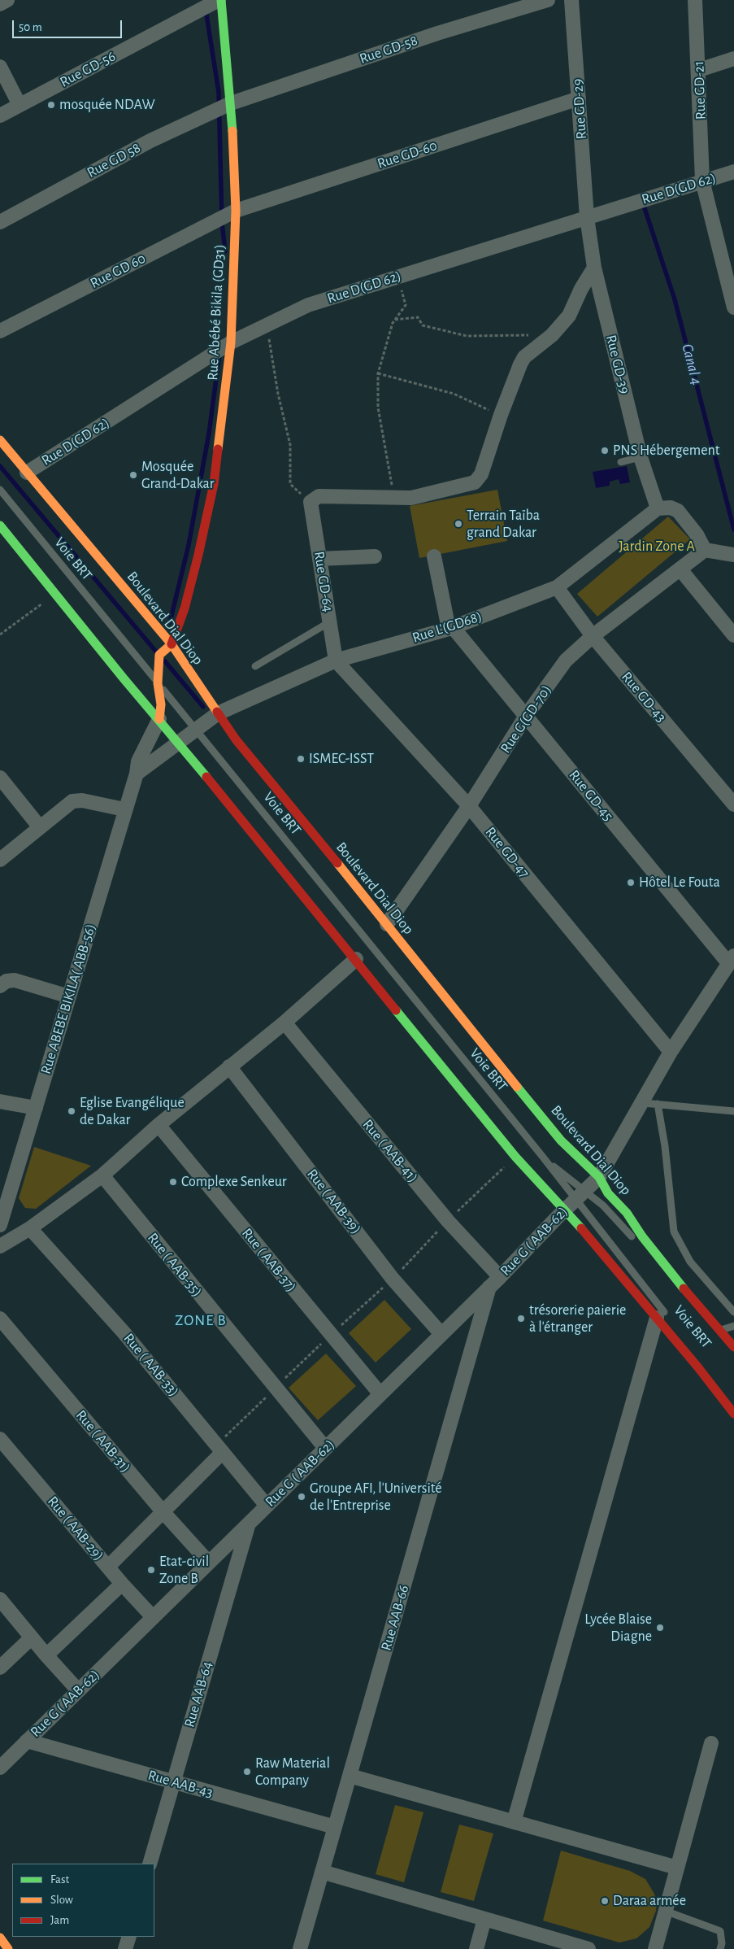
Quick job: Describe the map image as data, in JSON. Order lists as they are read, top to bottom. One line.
{"streets":{"main road":["Rue Abébé Bikila (GD31)","Boulevard Dial Diop"],"street":["Rue GD-58","Rue GD-56","Rue GD-21","Rue GD-29","Rue GD-60","Rue GD 58","Rue D(GD 62)","Rue GD 60","Rue GD-39","Rue GD-64","Rue L'(GD68)","Rue GD-43","Rue G(GD-70)","Rue GD-45","Rue GD-47","Rue ABEBE BIKILA( ABB-56)","Rue ( AAB-41)","Rue ( AAB-39)","Rue G ( AAB-62)","Rue ( AAB-37)","Rue ( AAB-35)","Rue ( AAB-33)","Rue ( AAB-31)","Rue ( AAB-29)","Rue AAB-66","Rue AAB-64","Rue AAB-43"],"lane":["Voie BRT"]},"crossings":[["Rue GD-58","Rue GD 58"],["Rue GD-58","Rue Abébé Bikila (GD31)"],["Rue GD-56","Rue Abébé Bikila (GD31)"],["Rue GD-21","Rue D(GD 62)"],["Rue GD-29","Rue GD-60"],["Rue GD-29","Rue D(GD 62)"],["Rue GD-29","Rue GD-39"],["Rue GD-60","Rue GD 60"],["Rue GD-60","Rue Abébé Bikila (GD31)"],["Rue GD 58","Rue Abébé Bikila (GD31)"],["Rue D(GD 62)","Rue Abébé Bikila (GD31)"],["Rue D(GD 62)","Rue GD-39"],["Rue D(GD 62)","Boulevard Dial Diop"],["Rue GD 60","Rue Abébé Bikila (GD31)"],["Rue Abébé Bikila (GD31)","Boulevard Dial Diop"],["Rue GD-39","Rue L'(GD68)"],["Voie BRT","Rue G ( AAB-62)"],["Rue GD-64","Rue L'(GD68)"],["Rue GD-64","Rue GD-47"],["Boulevard Dial Diop","Rue L'(GD68)"],["Boulevard Dial Diop","Rue G(GD-70)"],["Boulevard Dial Diop","Rue G ( AAB-62)"],["Rue L'(GD68)","Rue GD-43"],["Rue L'(GD68)","Rue GD-45"],["Rue L'(GD68)","Rue GD-47"],["Rue GD-43","Rue G(GD-70)"],["Rue G(GD-70)","Rue GD-45"],["Rue G(GD-70)","Rue GD-47"],["Rue GD-45","Rue G ( AAB-62)"],["Rue GD-47","Rue G ( AAB-62)"],["Rue ( AAB-41)","Rue G ( AAB-62)"],["Rue ( AAB-39)","Rue G ( AAB-62)"],["Rue G ( AAB-62)","Rue ( AAB-37)"],["Rue G ( AAB-62)","Rue ( AAB-35)"],["Rue G ( AAB-62)","Rue ( AAB-33)"],["Rue G ( AAB-62)","Rue ( AAB-31)"],["Rue G ( AAB-62)","Rue ( AAB-29)"],["Rue G ( AAB-62)","Rue AAB-66"],["Rue G ( AAB-62)","Rue AAB-64"],["Rue G ( AAB-62)","Rue AAB-43"],["Rue AAB-66","Rue AAB-43"],["Rue AAB-64","Rue AAB-43"]],"districts":["ZONE B"],"water":["Canal 4"],"parks":["Jardin Zone A"],"places":["mosquée NDAW","PNS Hébergement","Mosquée Grand-Dakar","Terrain Taïba grand Dakar","ISMEC-ISST","Hôtel Le Fouta","Eglise Evangélique de Dakar","Complexe Senkeur","trésorerie paierie à l'étranger","Groupe AFI, l'Université de l'Entreprise","Etat-civil Zone B","Lycée Blaise Diagne","Raw Material Company","Daraa armée"],"legend":["Fast","Slow","Jam"],"scale_bar":"50 m"}
